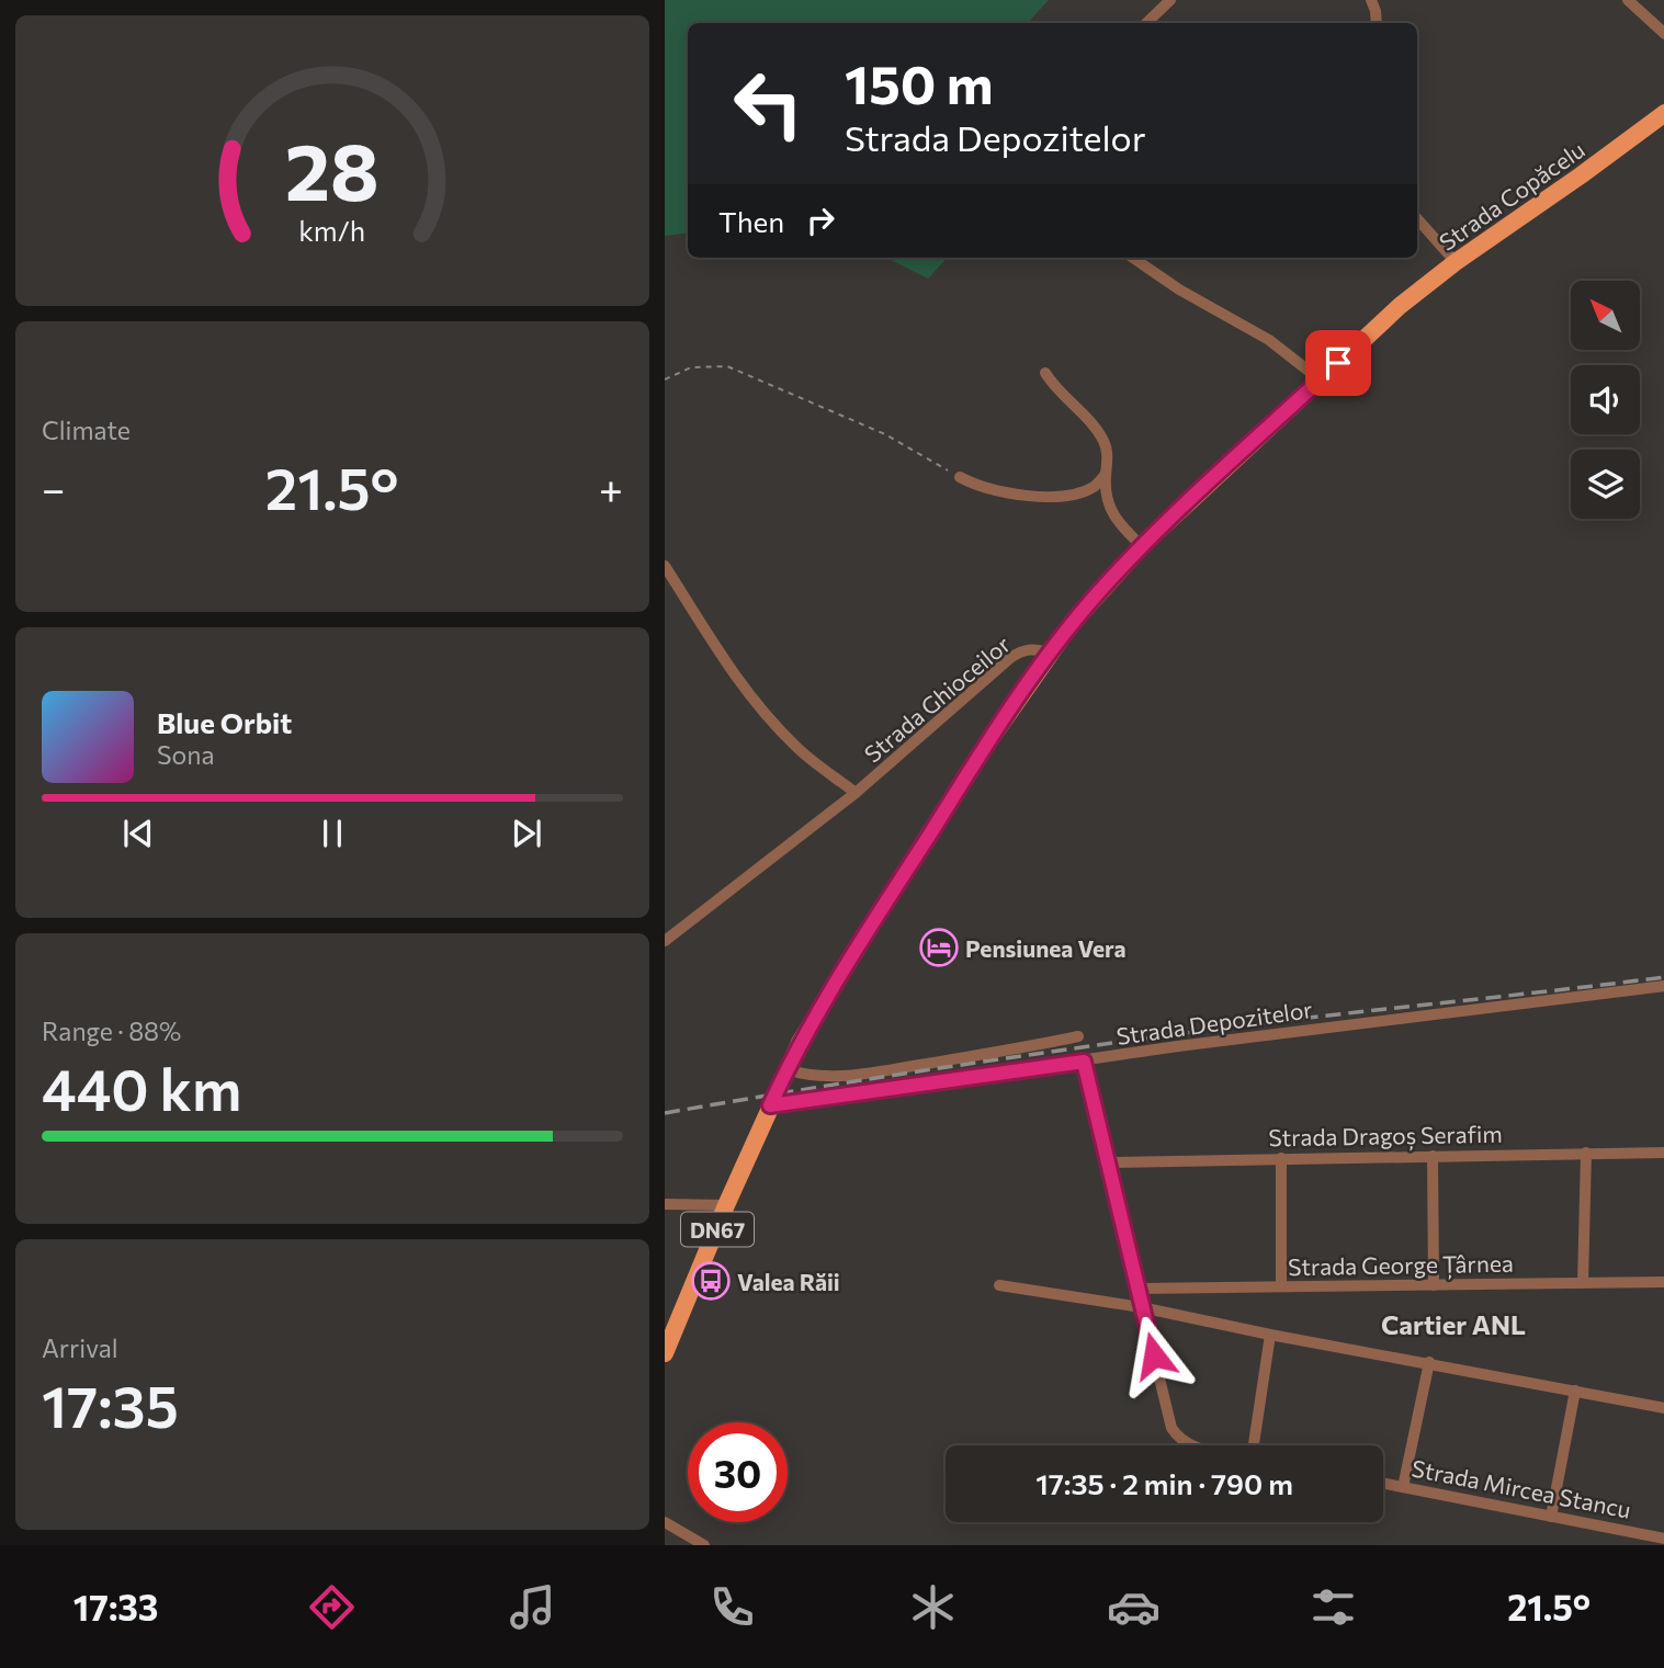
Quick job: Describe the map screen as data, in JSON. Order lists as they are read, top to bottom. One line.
{"streets":{"main road":["Strada Copăcelu","DN67"],"street":["Strada Ghioceilor","Strada Depozitelor","Strada Dragoș Serafim","Strada George Țârnea","Strada Mircea Stancu"]},"crossings":[["Strada Copăcelu","Strada Ghioceilor"],["Strada Copăcelu","Strada Depozitelor"]],"districts":["Cartier ANL"],"places":{"hotel":["Pensiunea Vera"],"bus stop":["Valea Răii"]},"north":"top left","page":{"turn":["150 m","Strada Depozitelor"],"then":"Then","tile":["Climate",["Range · 88%","440 km"],["Arrival","17:35"]],"heat":["−","21.5°","+"],"song":["Blue Orbit","Sona"],"limit":"30","trip":"17:35 · 2 min · 790 m","tabs":["17:33","21.5°"],"gauge":["28","km/h"]}}
